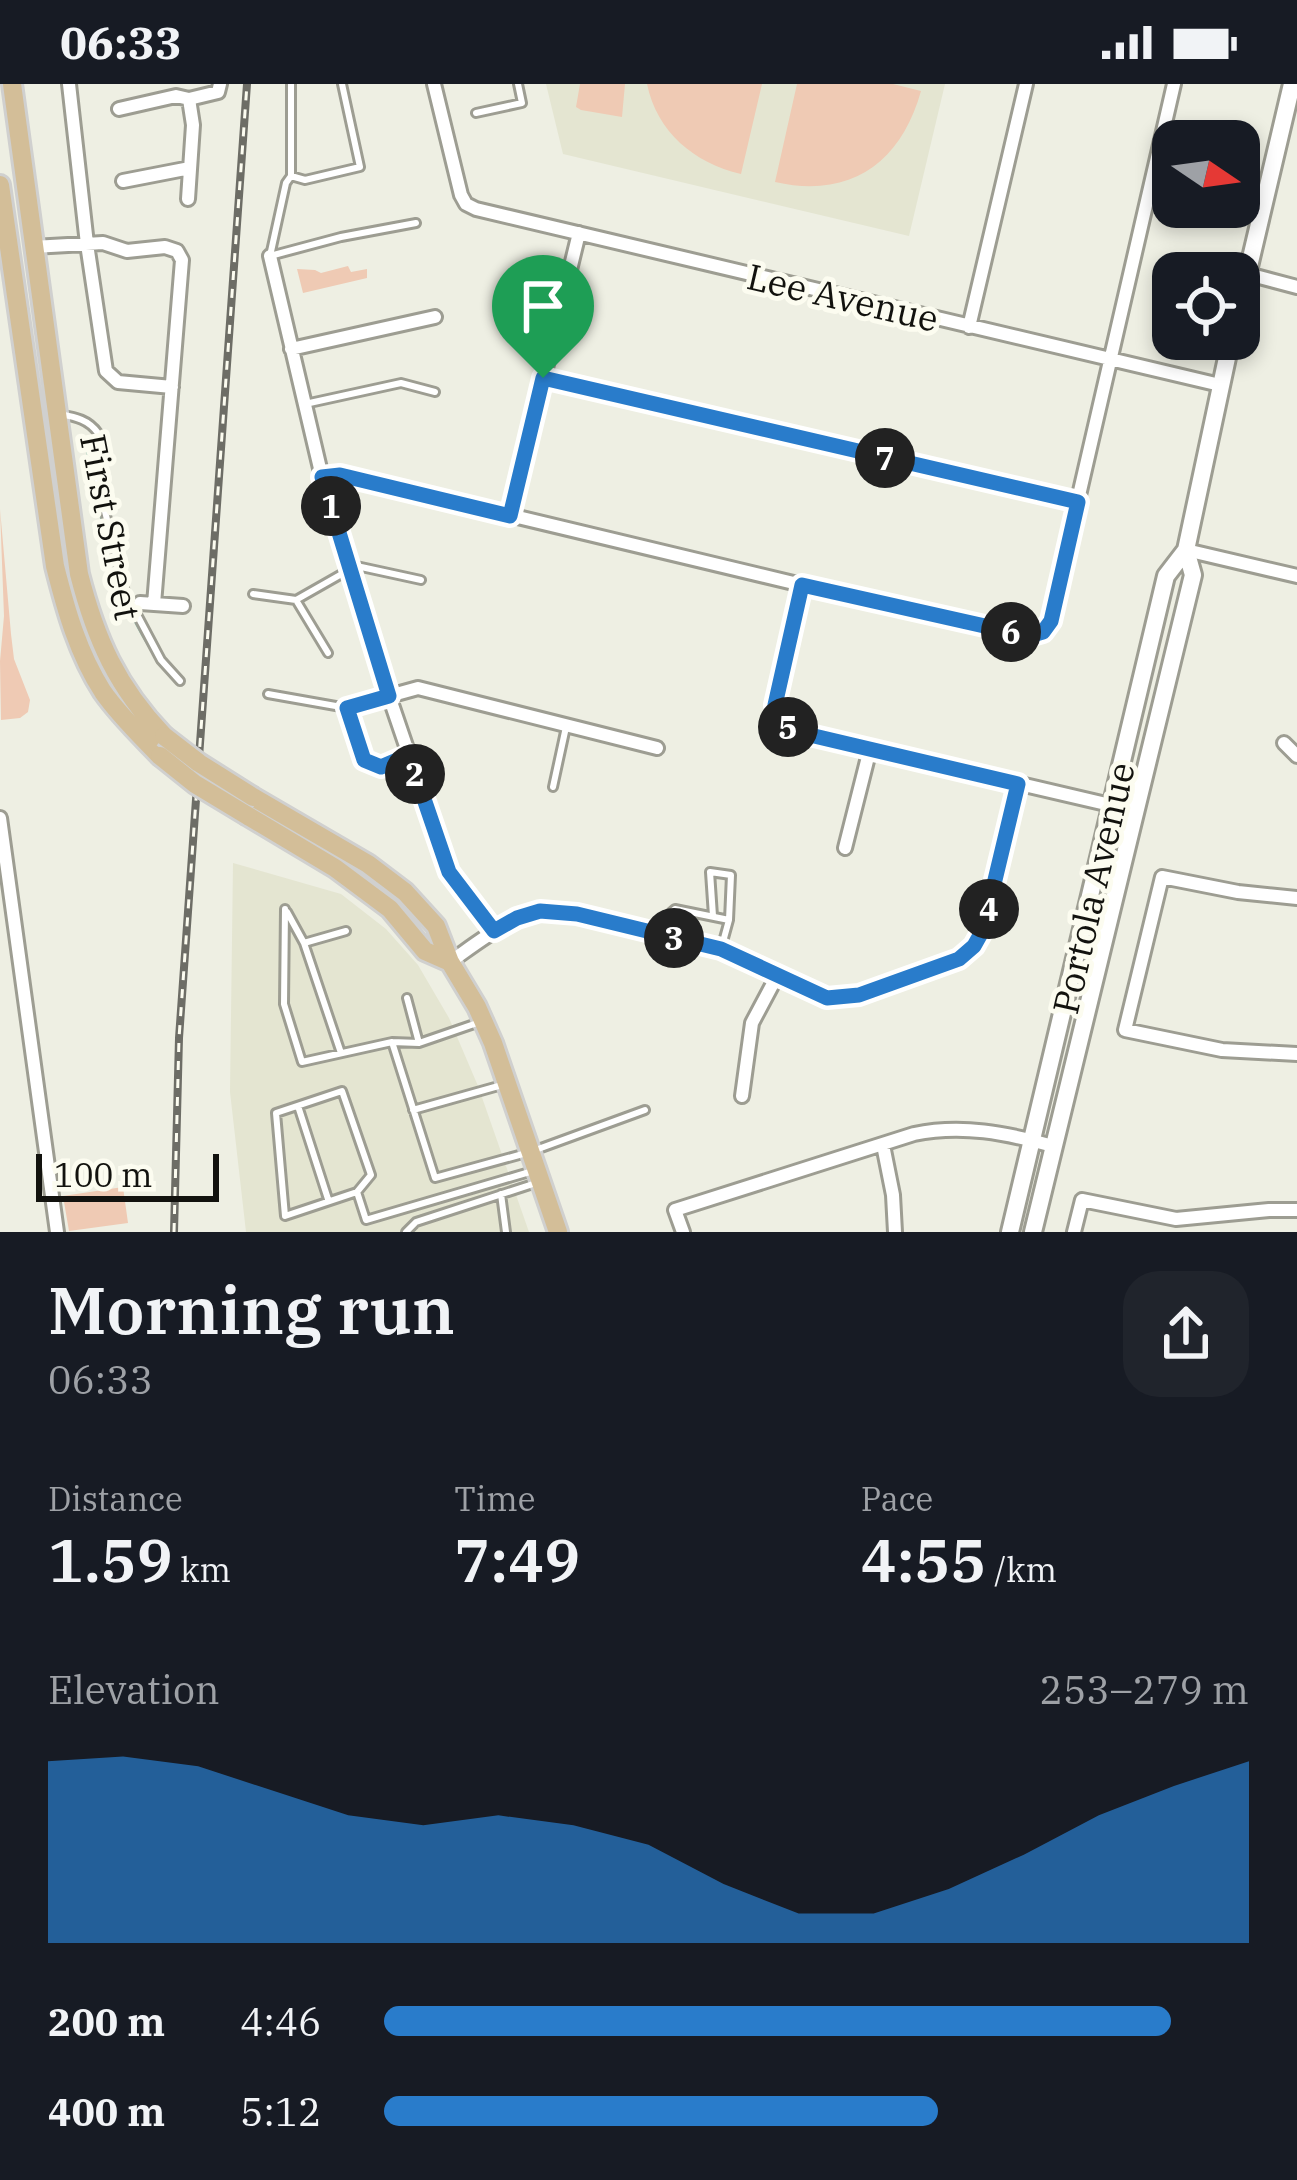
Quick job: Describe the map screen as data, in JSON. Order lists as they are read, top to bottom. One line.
{"streets":{"main road":["First Street","Portola Avenue"],"street":["Lee Avenue"]},"crossings":[["Lee Avenue","Portola Avenue"]],"scale_bar":"100 m","north":"right","page":{"status":"06:33","pins":["7","1","6","5","2","4","3"],"scale":"100 m","heading":["Morning run","06:33"],"stats":[["Distance","1.59 km"],["Time","7:49"],["Pace","4:55 /km"]],"chart":["Elevation","253–279 m"],"list":[{"name":"200 m","note":"4:46"},{"name":"400 m","note":"5:12"}]}}
